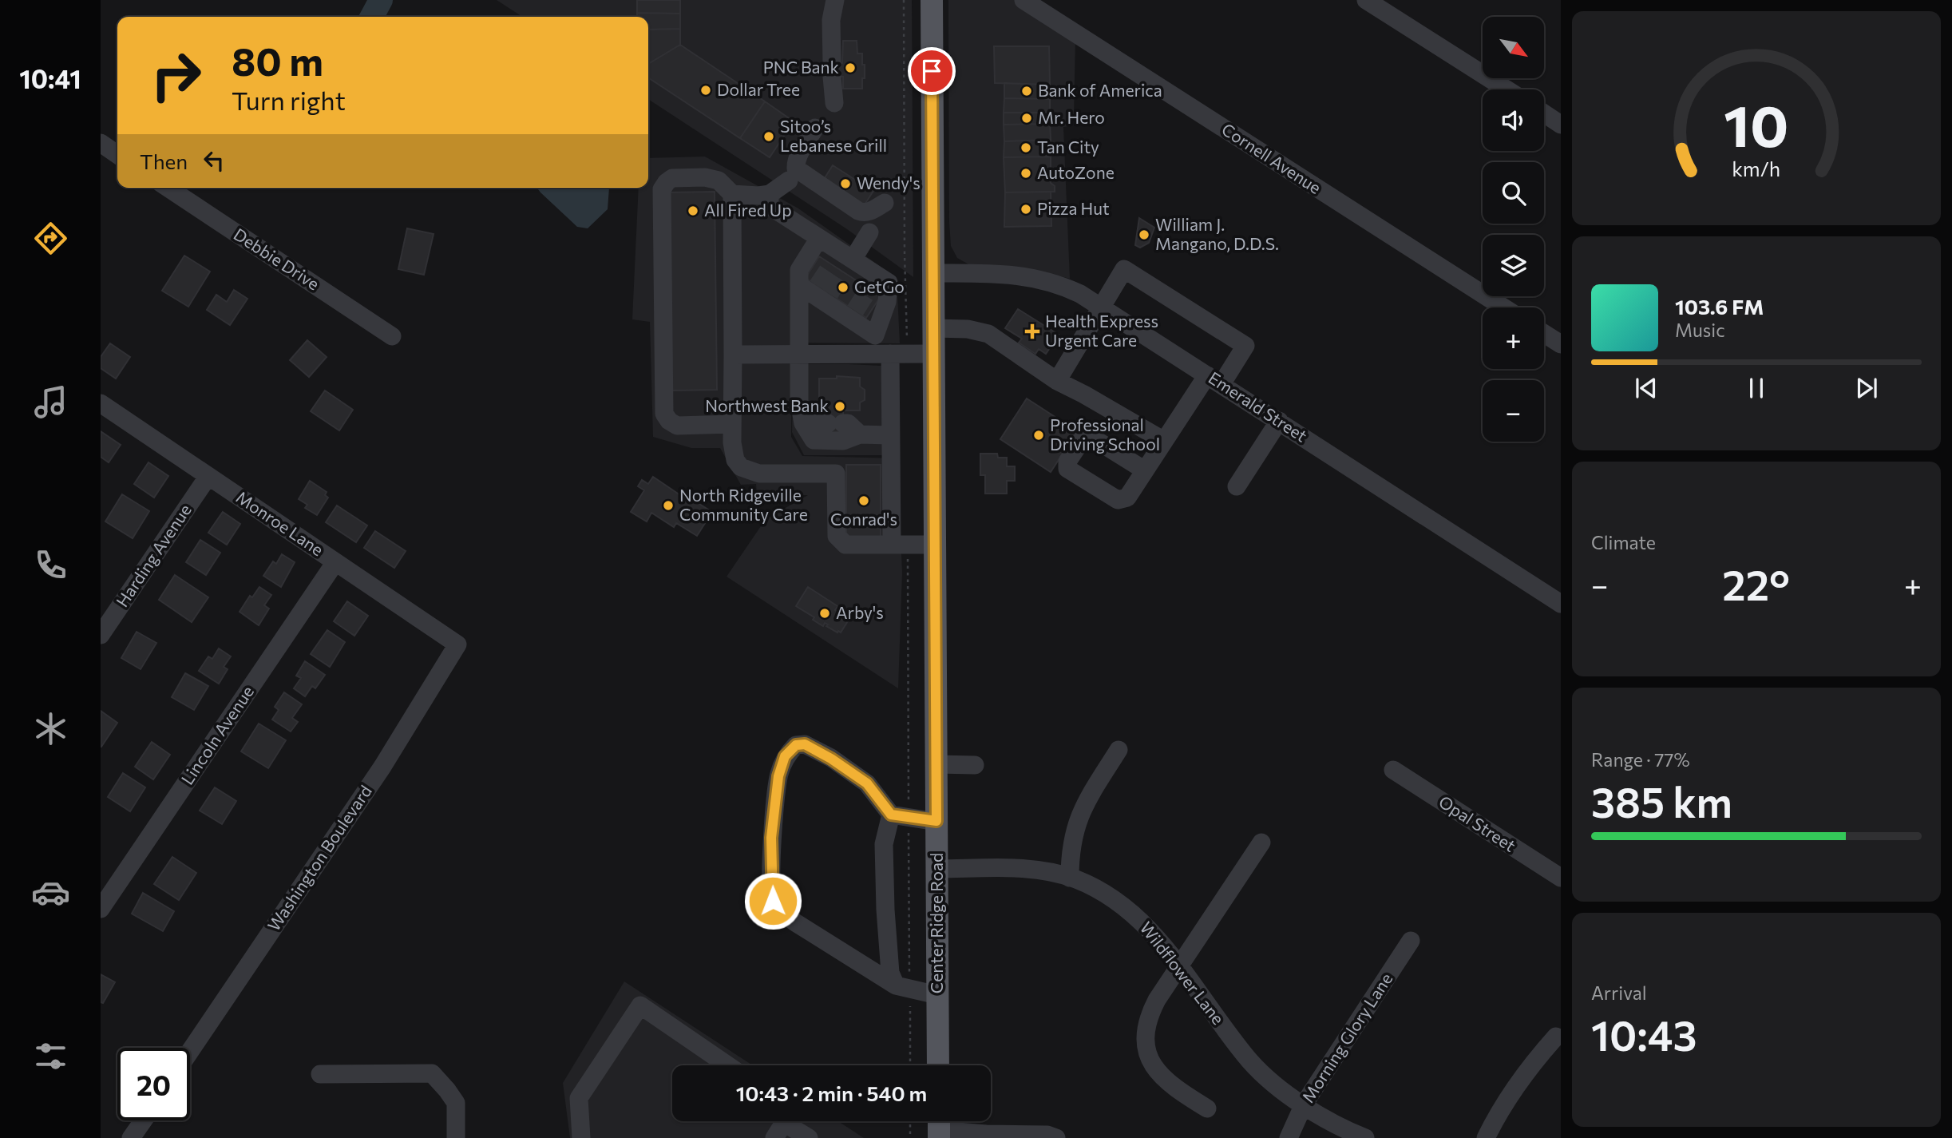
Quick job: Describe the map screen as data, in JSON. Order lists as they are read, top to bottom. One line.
{"streets":{"main road":["Center Ridge Road"],"street":["Cornell Avenue","Debbie Drive","Emerald Street","Monroe Lane","Harding Avenue","Lincoln Avenue","Opal Street","Washington Boulevard","Wildflower Lane","Morning Glory Lane"]},"crossings":[["Emerald Street","Center Ridge Road"],["Monroe Lane","Harding Avenue"],["Monroe Lane","Lincoln Avenue"],["Monroe Lane","Washington Boulevard"],["Center Ridge Road","Wildflower Lane"],["Wildflower Lane","Morning Glory Lane"]],"places":{"other":["PNC Bank","Dollar Tree","Bank of America","Mr. Hero","Sitoo’s Lebanese Grill","Tan City","AutoZone","Wendy's","Pizza Hut","All Fired Up","William J. Mangano, D.D.S.","GetGo","Northwest Bank","Professional Driving School","Conrad's","North Ridgeville Community Care","Arby's"],"health":["Health Express Urgent Care"]},"north":"bottom right","page":{"tabs":"10:41","map_buttons":["+","−"],"turn":["80 m","Turn right"],"then":"Then","song":["103.6 FM","Music"],"tile":["Climate",["Range · 77%","385 km"],["Arrival","10:43"]],"heat":["−","22°","+"],"limit":"20","trip":"10:43 · 2 min · 540 m","gauge":["10","km/h"]}}
